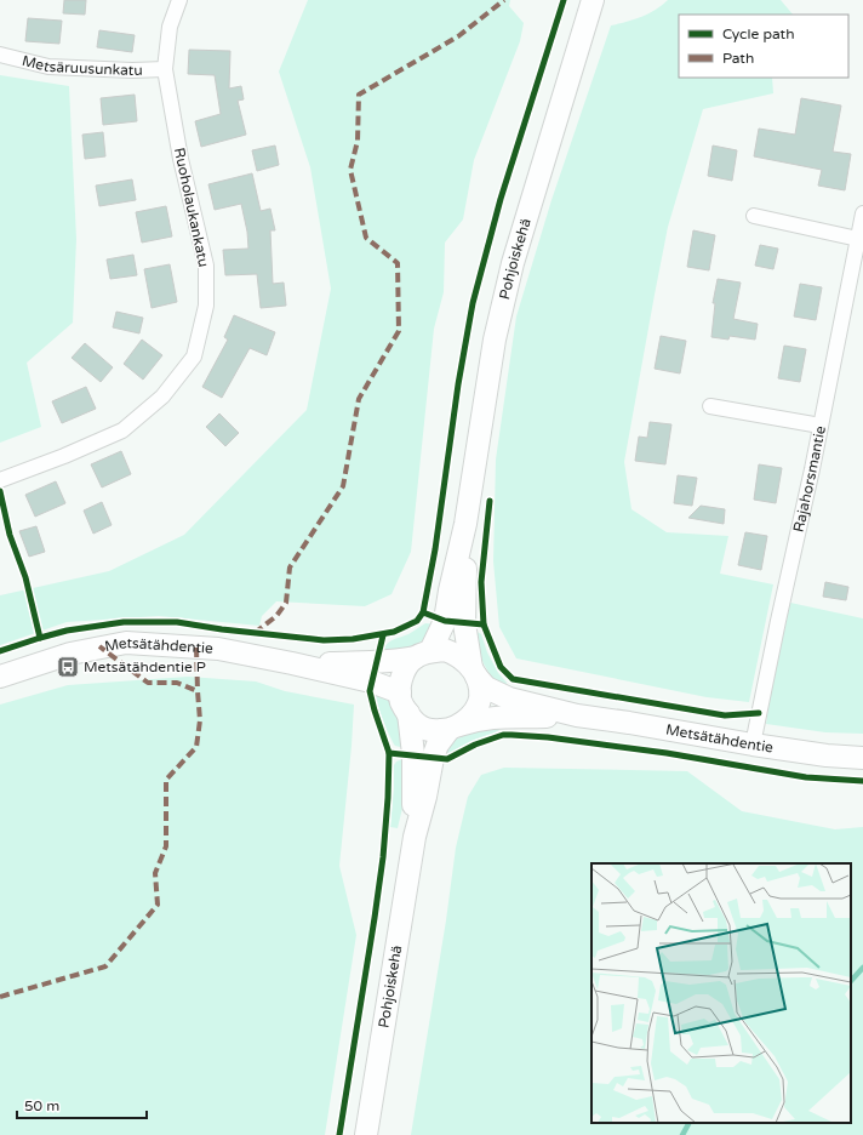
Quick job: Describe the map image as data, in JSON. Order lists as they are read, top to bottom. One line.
{"streets":{"main road":["Pohjoiskehä","Metsätähdentie"],"street":["Metsäruusunkatu","Ruoholaukankatu","Rajahorsmantie"]},"crossings":[["Metsäruusunkatu","Ruoholaukankatu"],["Pohjoiskehä","Metsätähdentie"],["Rajahorsmantie","Metsätähdentie"]],"places":{"bus stop":["Metsätähdentie P"]},"legend":["Cycle path","Path"],"scale_bar":"50 m"}
